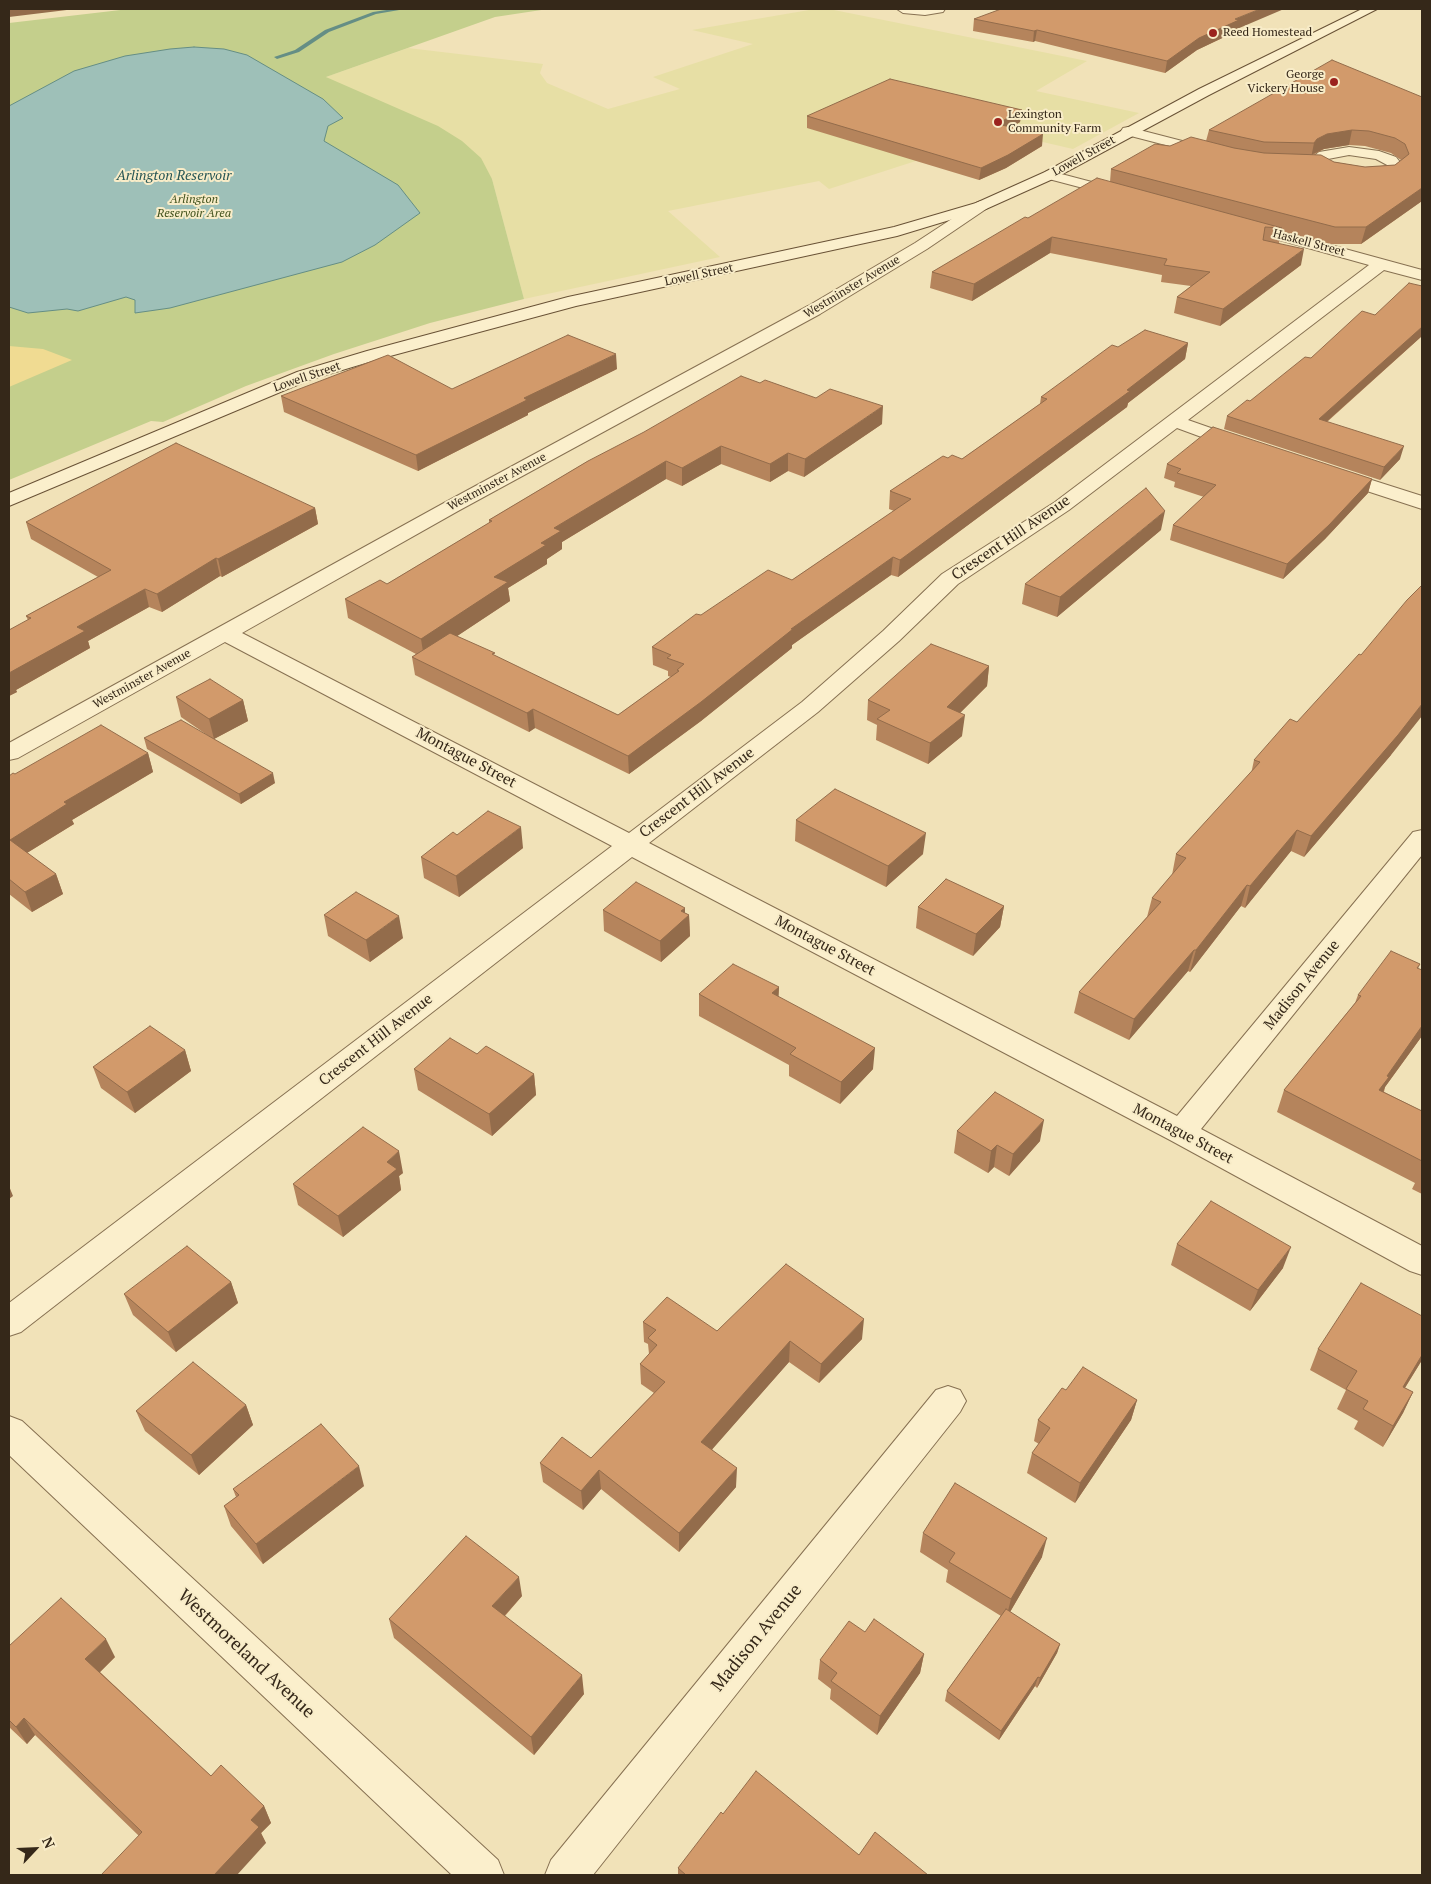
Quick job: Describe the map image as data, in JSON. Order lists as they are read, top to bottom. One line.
{"streets":{"street":["Lowell Street","Haskell Street","Westminster Avenue","Crescent Hill Avenue","Montague Street","Madison Avenue","Westmoreland Avenue"]},"crossings":[["Lowell Street","Westminster Avenue"],["Haskell Street","Crescent Hill Avenue"],["Westminster Avenue","Montague Street"],["Crescent Hill Avenue","Montague Street"],["Montague Street","Madison Avenue"]],"water":["Arlington Reservoir"],"parks":["Arlington Reservoir Area"],"places":["Reed Homestead","George Vickery House","Lexington Community Farm"],"north":"top right"}
